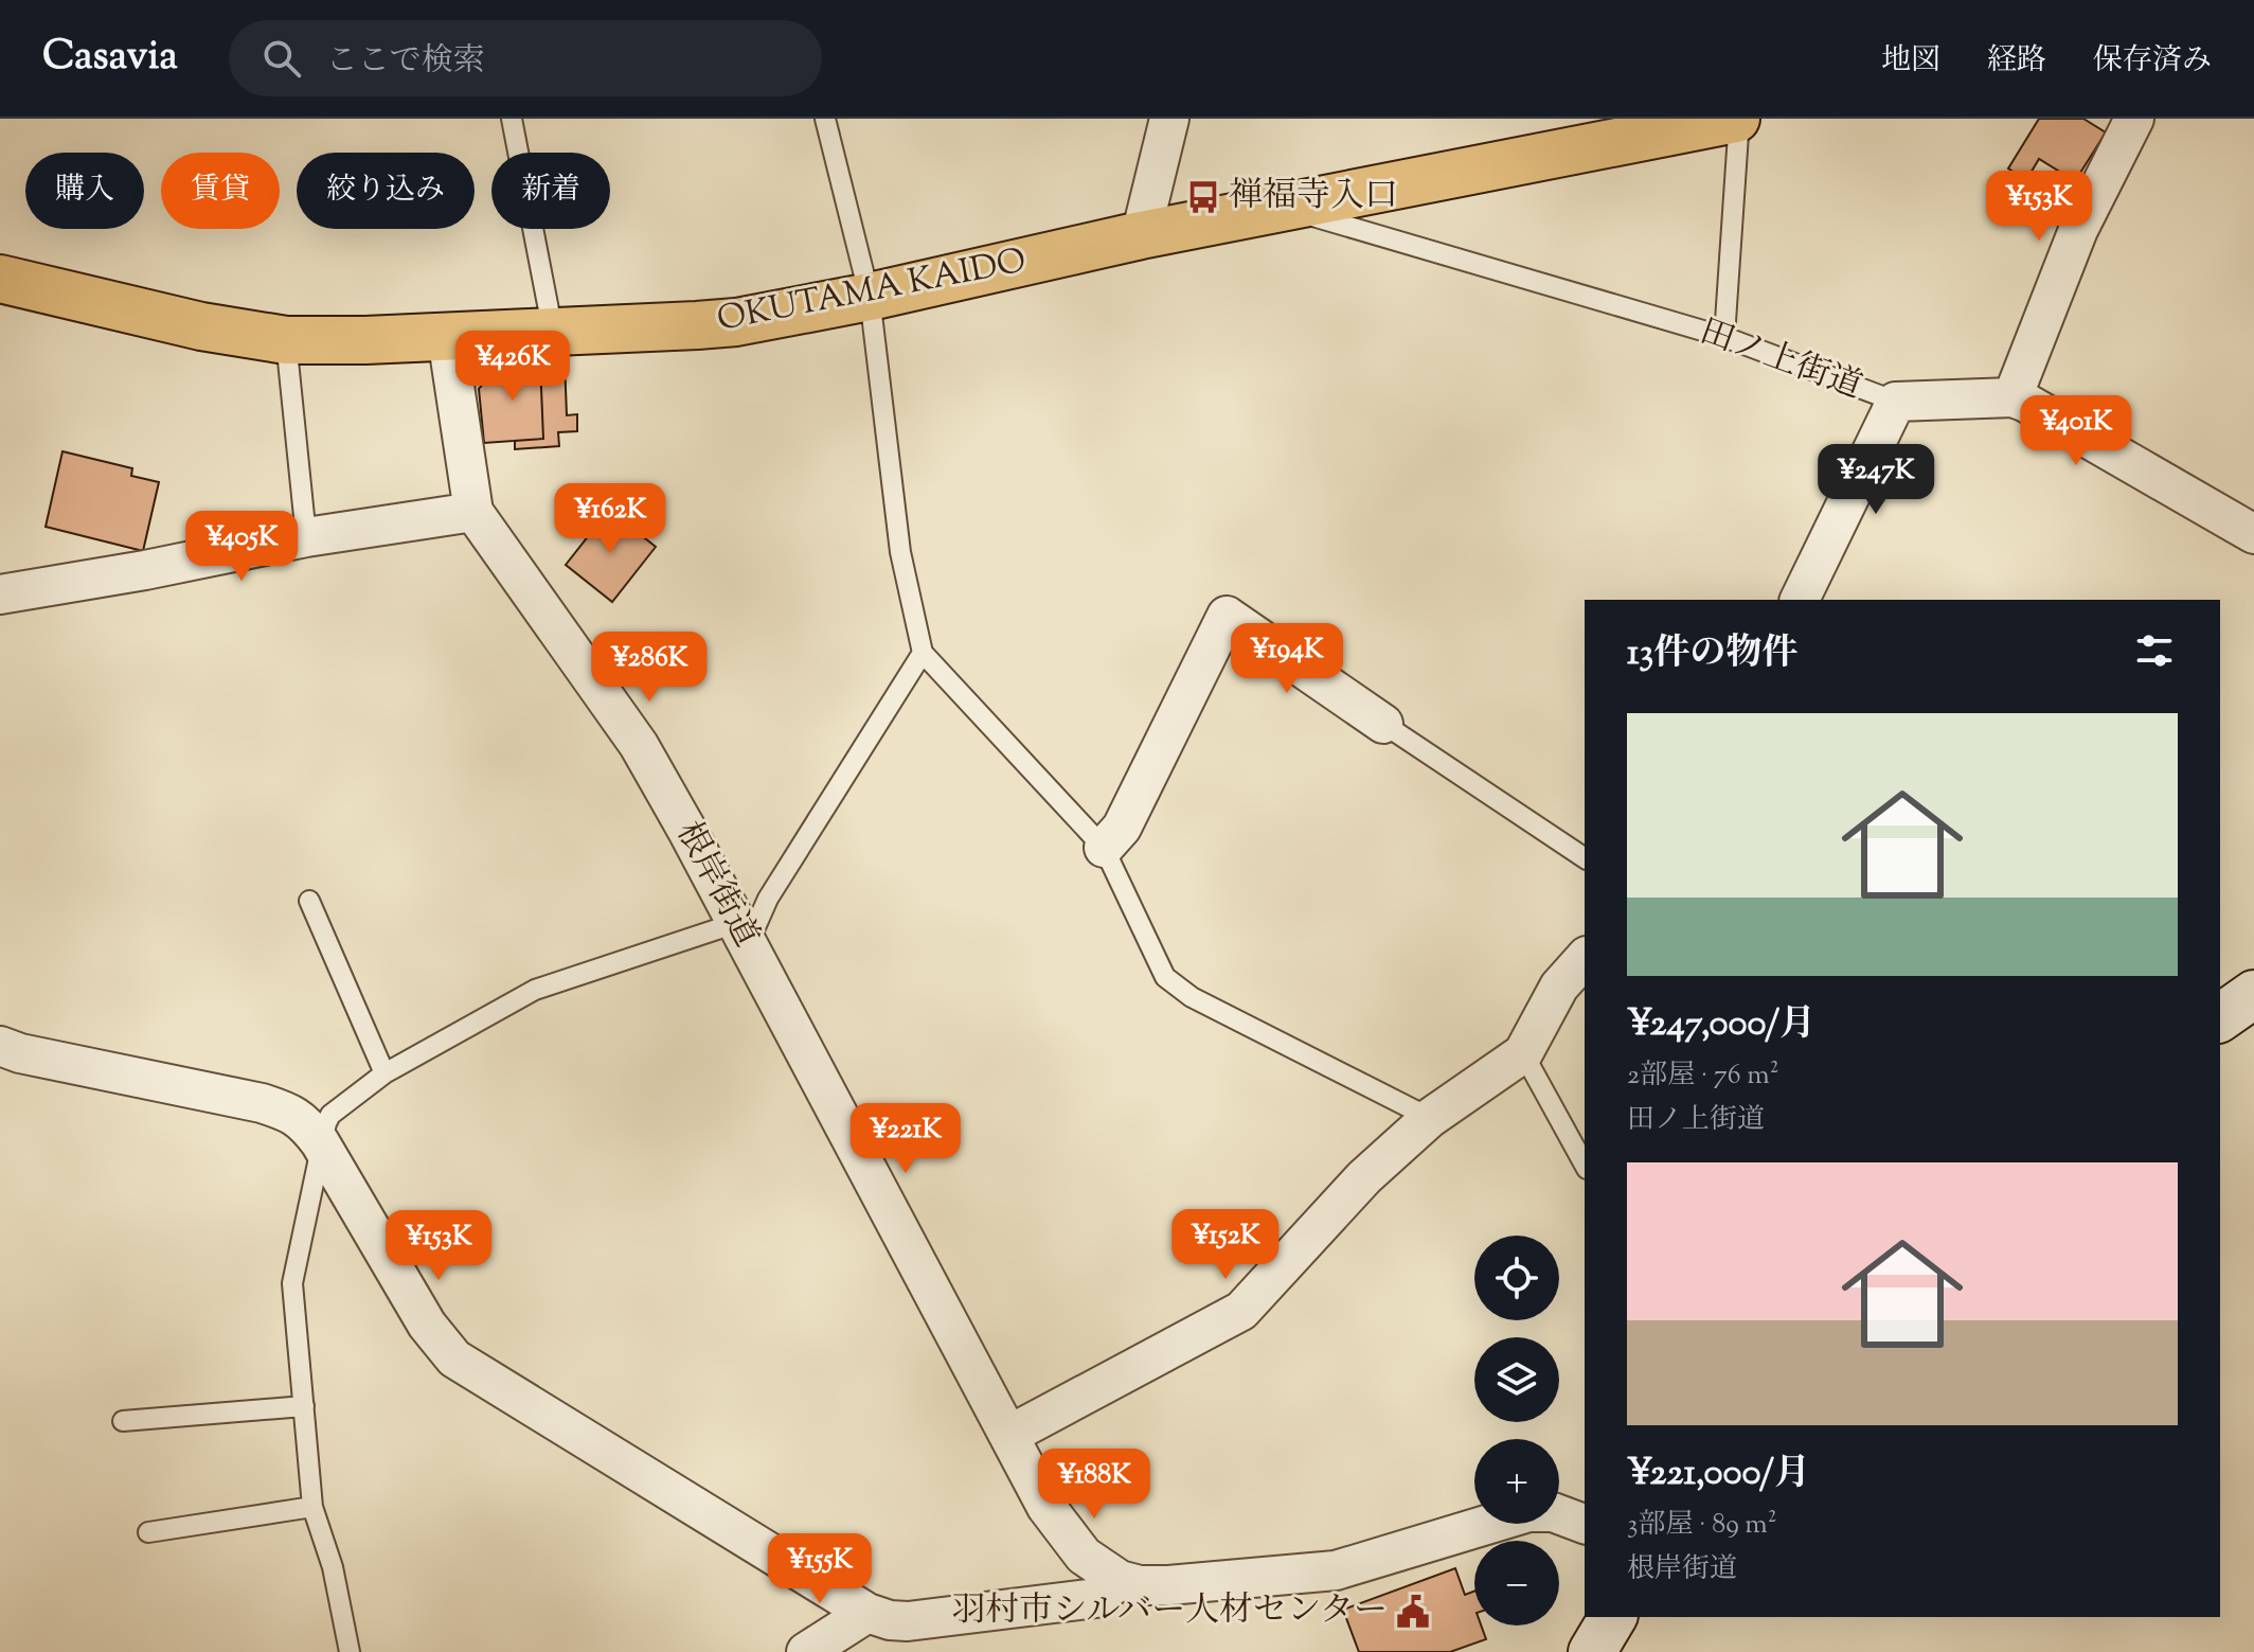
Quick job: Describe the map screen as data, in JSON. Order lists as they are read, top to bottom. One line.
{"streets":{"main road":["OKUTAMA KAIDO"],"street":["田ノ上街道","根岸街道"]},"crossings":[["OKUTAMA KAIDO","田ノ上街道"],["OKUTAMA KAIDO","根岸街道"]],"places":{"bus stop":["禅福寺入口"],"public building":["羽村市シルバー人材センター"]},"page":{"header":"Casavia","search":"ここで検索","nav":["地図","経路","保存済み"],"chip":["購入","賃貸","絞り込み","新着"],"price":["¥153K","¥426K","¥401K","¥247K","¥162K","¥405K","¥194K","¥286K","¥221K","¥152K","¥153K","¥188K","¥155K"],"heading":"13件の物件","list":[{"name":"¥247,000/月","note":"2部屋 · 76 m² · 田ノ上街道"},{"name":"¥221,000/月","note":"3部屋 · 89 m² · 根岸街道"}],"map_buttons":["+","−"]}}
